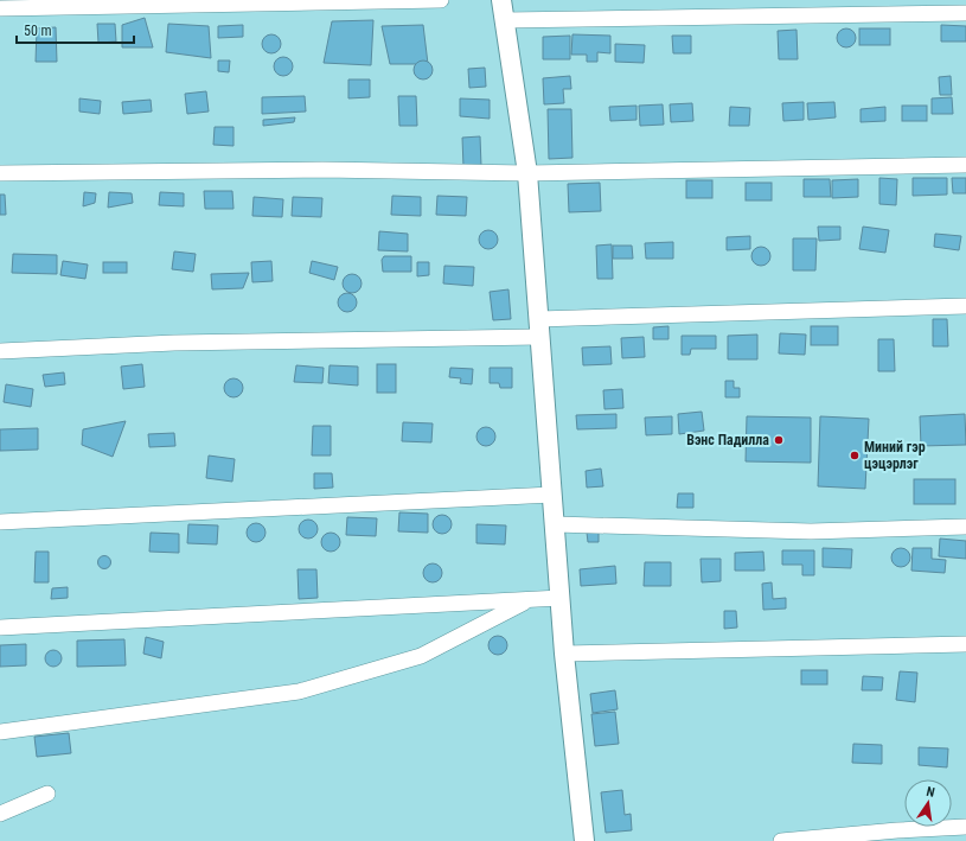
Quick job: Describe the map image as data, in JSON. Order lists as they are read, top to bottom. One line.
{"places":["Вэнс Падилла","Миний гэр цэцэрлэг"],"scale_bar":"50 m","north":"top"}
